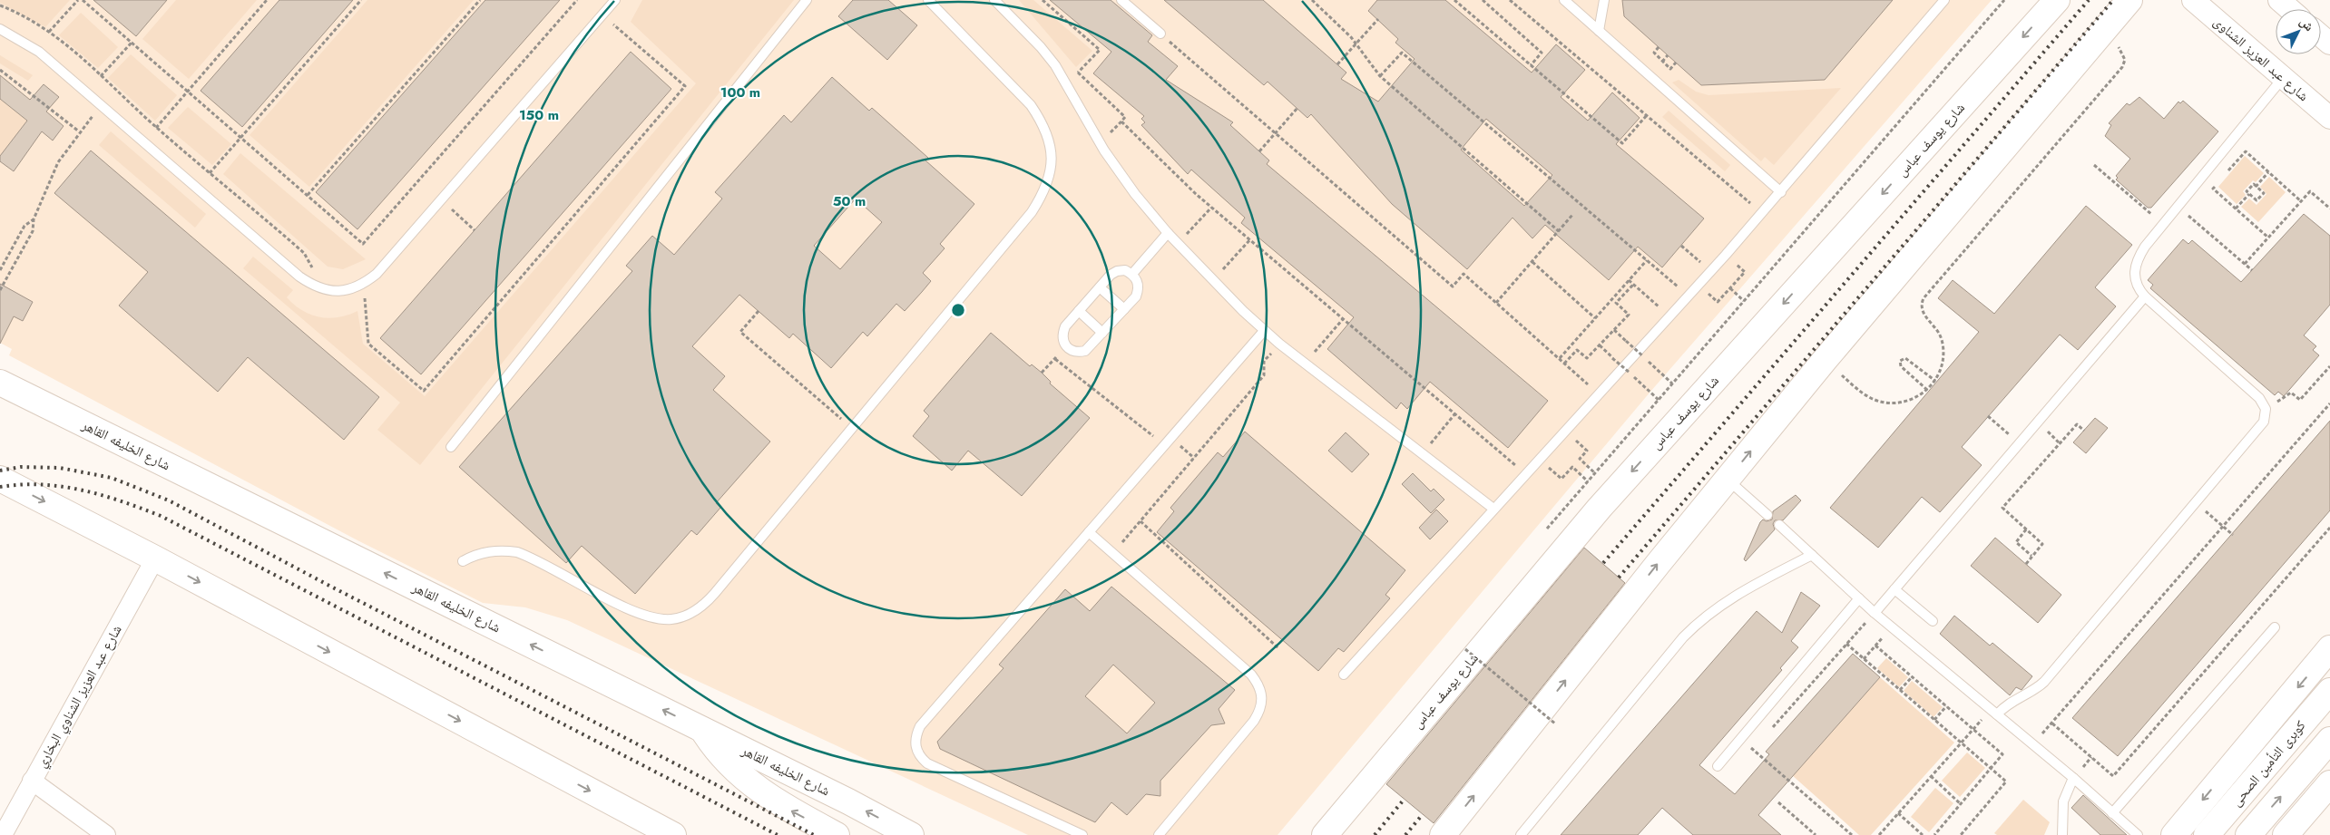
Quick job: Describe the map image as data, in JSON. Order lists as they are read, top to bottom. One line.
{"streets":{"main road":["شارع يوسف عباس","شارع الخليفه القاهر","كوبرى التأمين الصحى"],"street":["شارع عبد العزيز الشناوى","شارع عبد العزيز الشناوي البخاري"]},"north":"top right","rings":["100 m","150 m","50 m"]}
